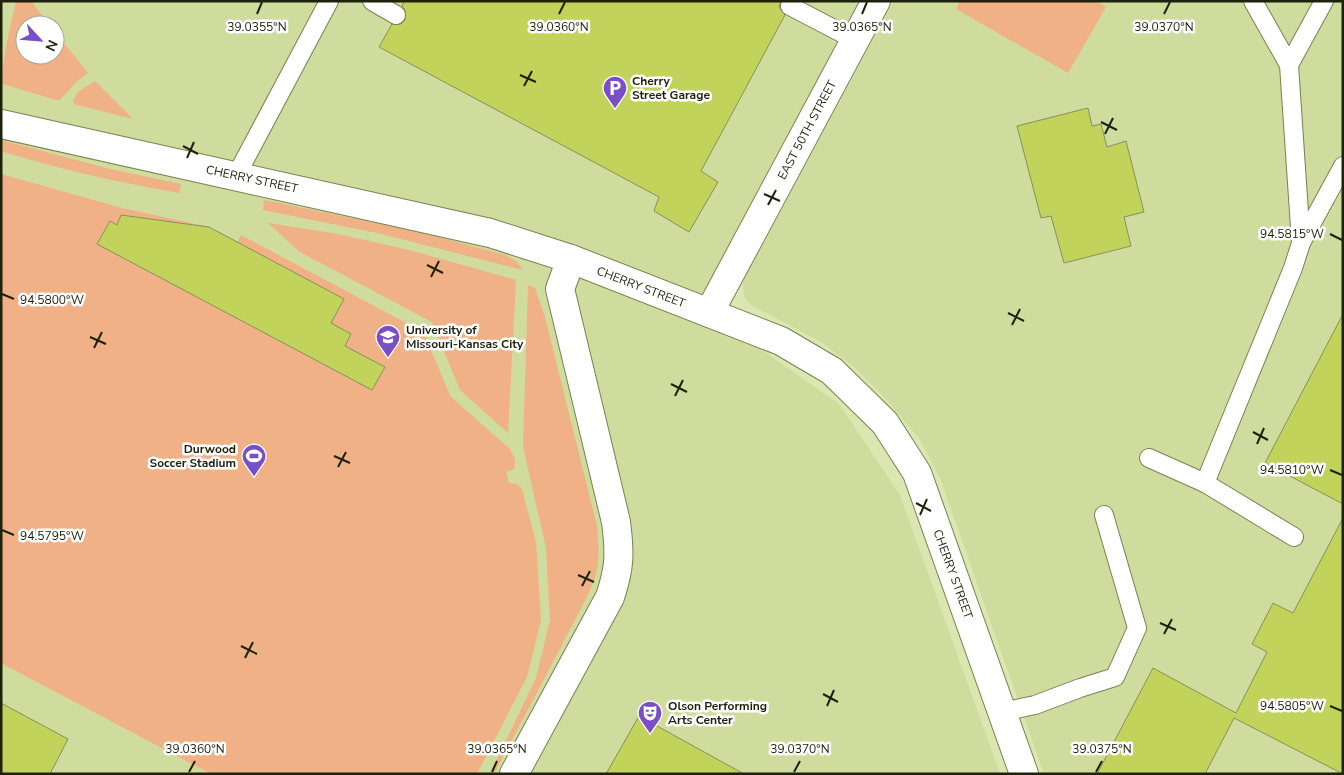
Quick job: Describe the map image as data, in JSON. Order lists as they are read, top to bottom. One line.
{"streets":{"street":["EAST 50TH STREET","CHERRY STREET"]},"crossings":[["EAST 50TH STREET","CHERRY STREET"]],"places":{"parking":["Cherry Street Garage"],"school or university":["University of Missouri-Kansas City"],"sports":["Durwood Soccer Stadium"],"theatre":["Olson Performing Arts Center"]},"north":"bottom right","coordinates":["39.0355°N","39.0360°N","39.0365°N","39.0370°N","94.5815°W","94.5800°W","94.5810°W","94.5795°W","94.5805°W","39.0375°N"]}
